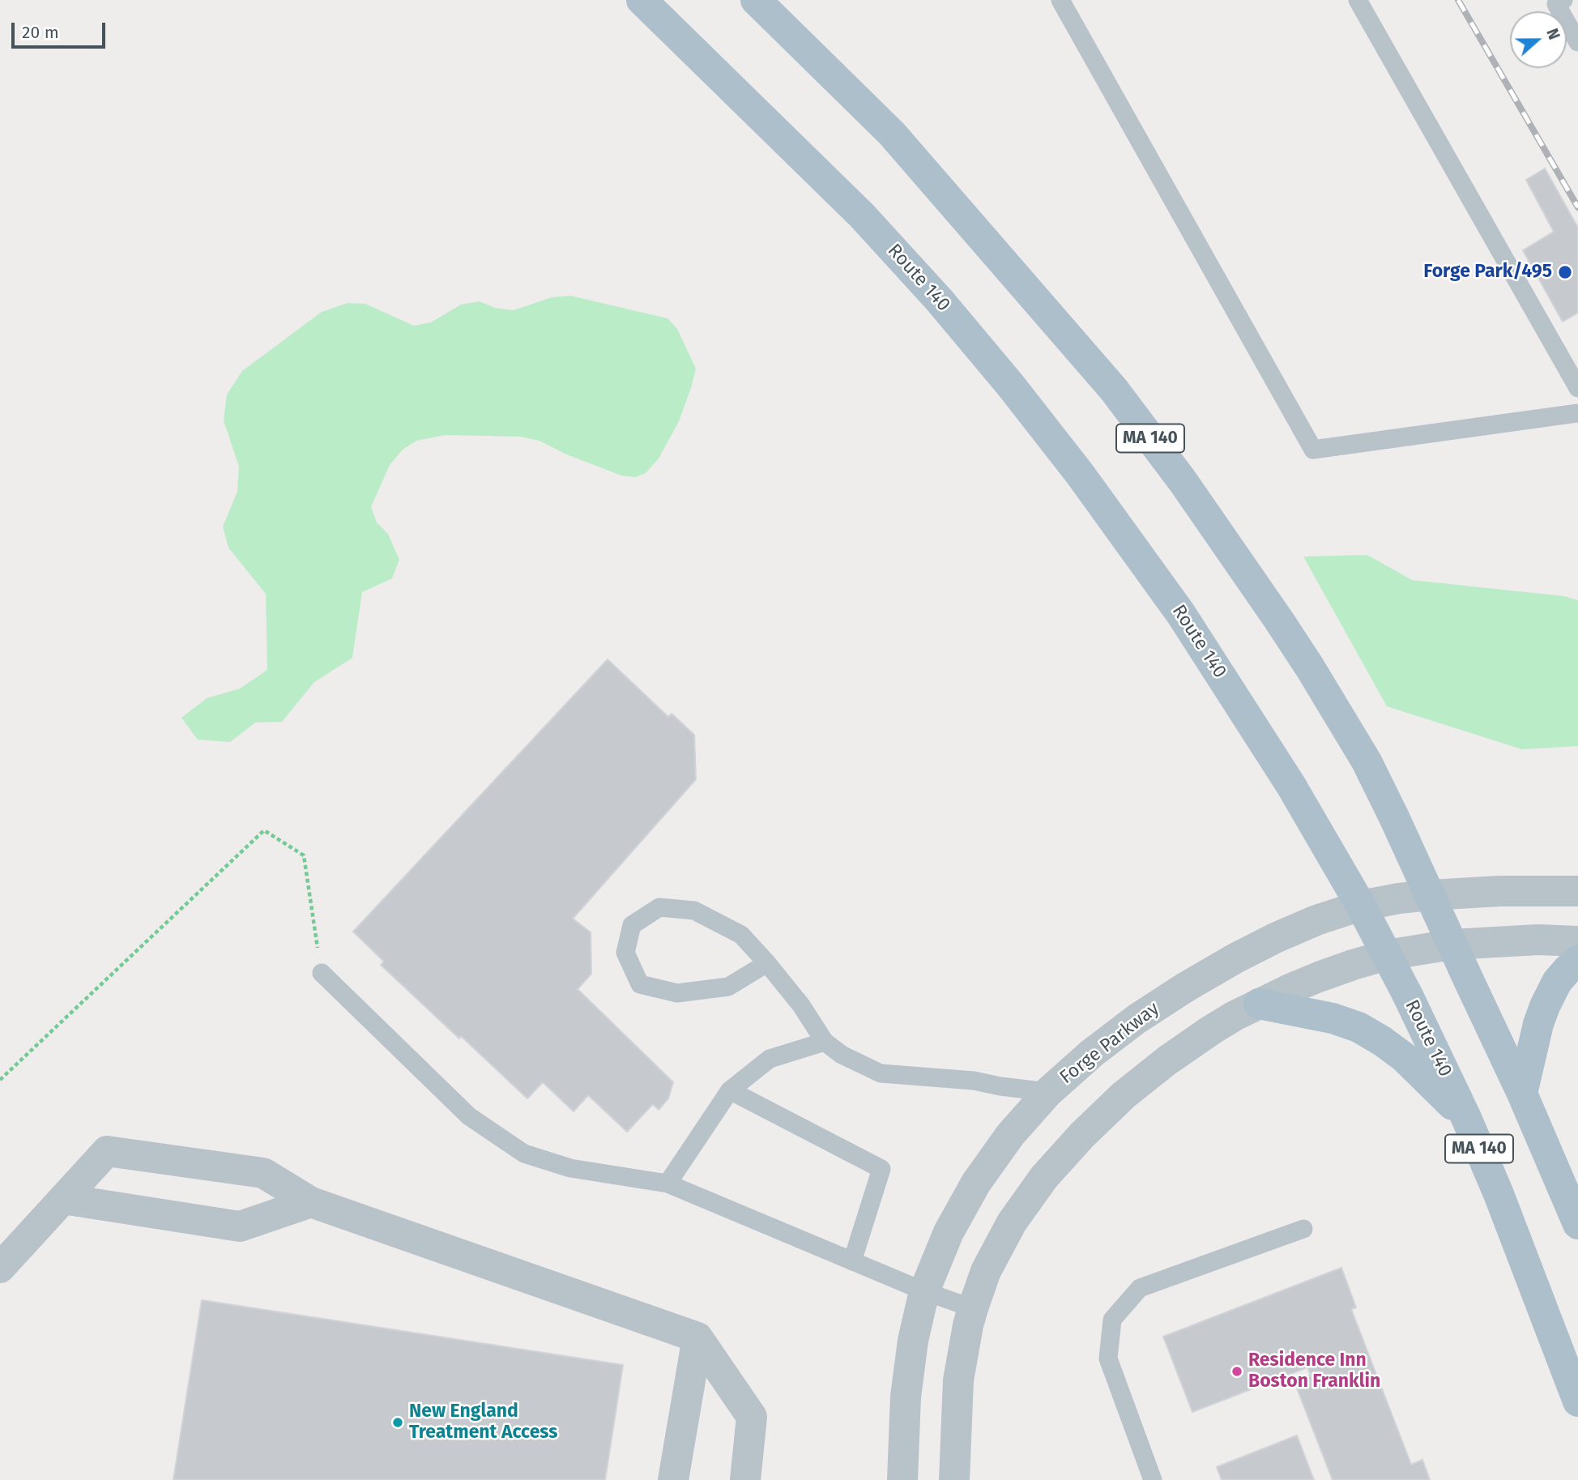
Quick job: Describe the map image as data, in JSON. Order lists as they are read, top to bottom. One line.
{"streets":{"main road":["Route 140","MA 140"],"street":["Forge Parkway"]},"crossings":[["Route 140","Forge Parkway"],["MA 140","Forge Parkway"]],"places":["Forge Park/495","Residence Inn Boston Franklin","New England Treatment Access"],"scale_bar":"20 m","north":"right"}
